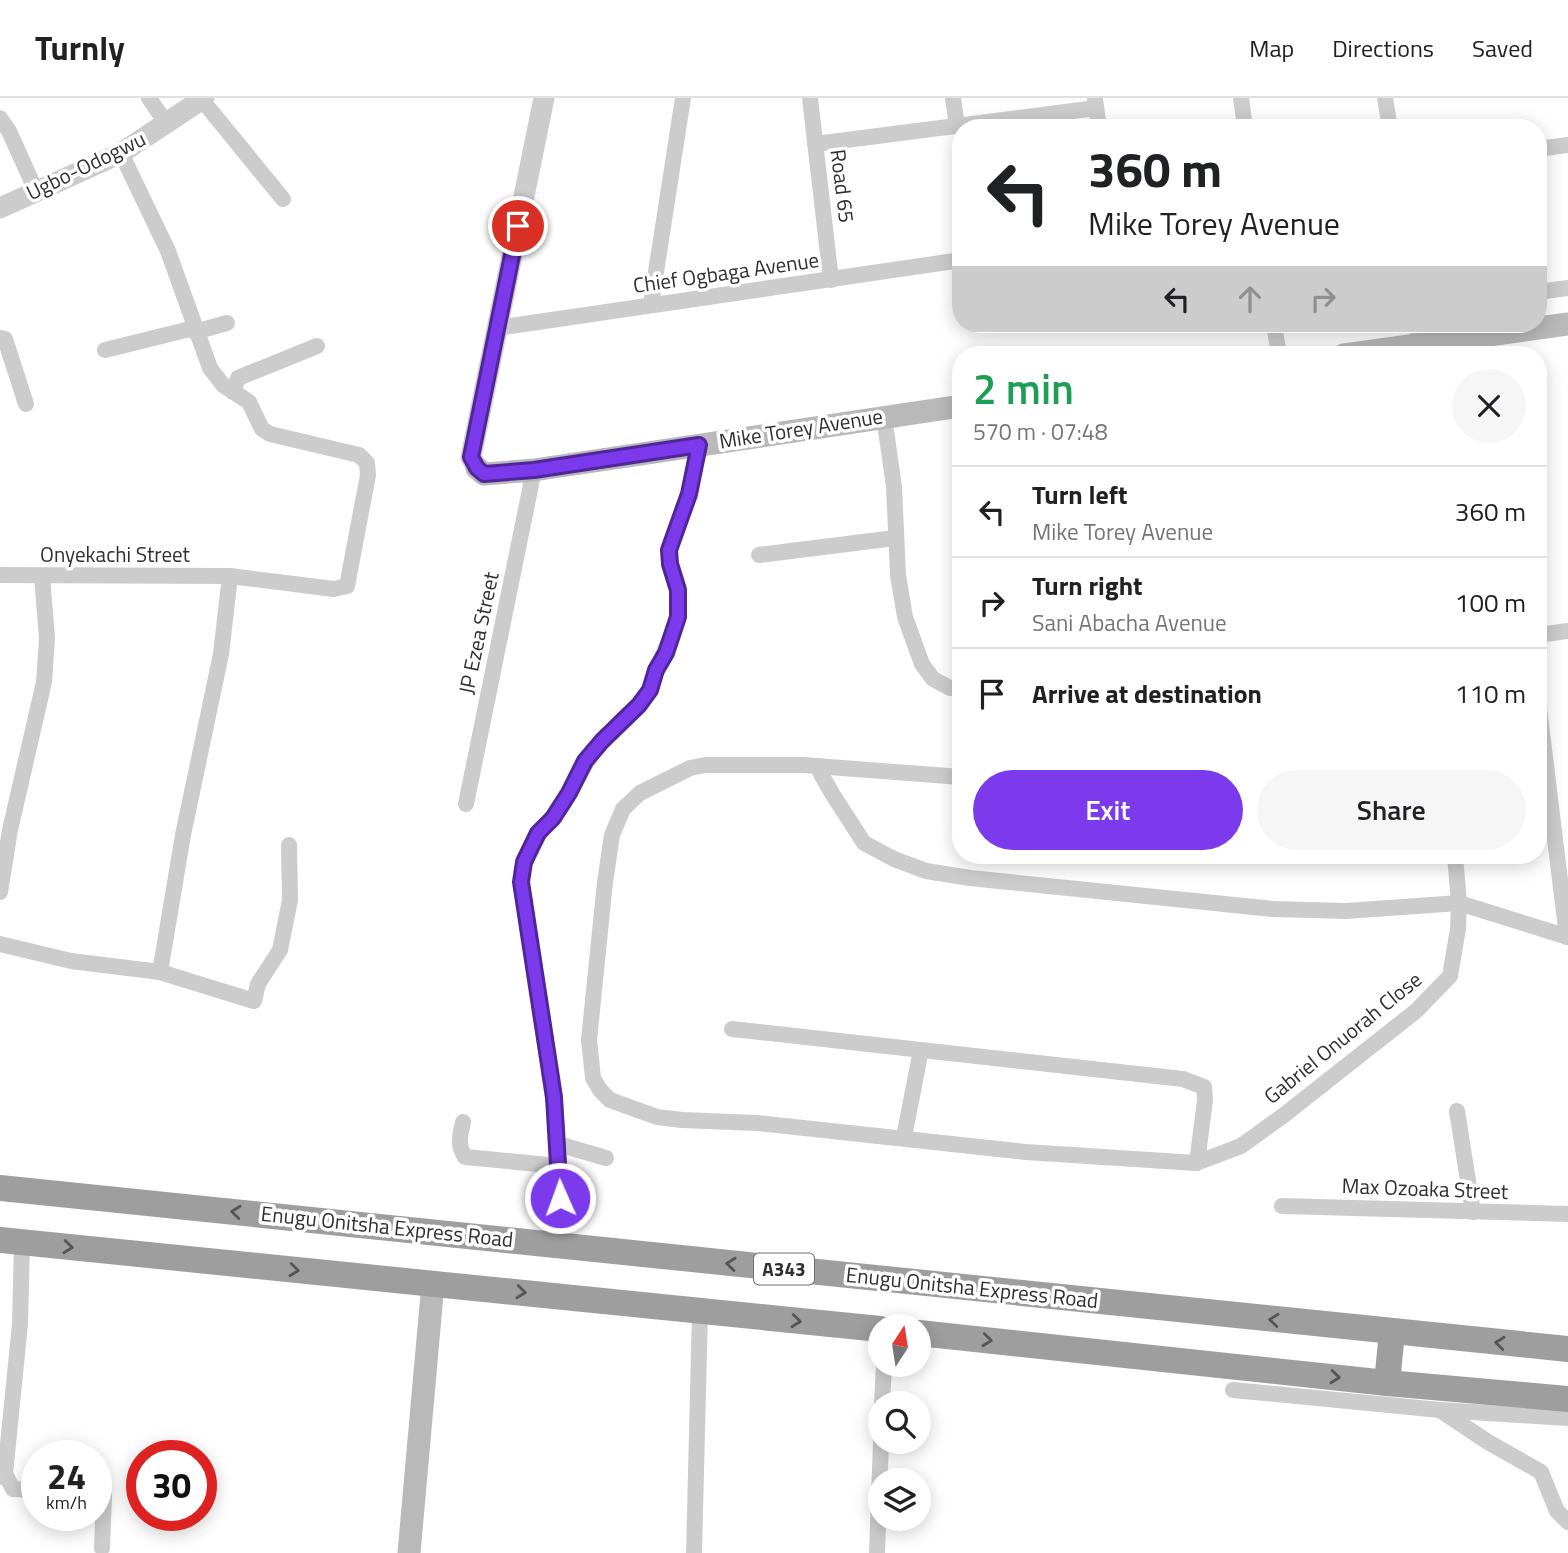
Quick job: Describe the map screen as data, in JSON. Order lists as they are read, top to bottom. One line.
{"streets":{"highway":["Enugu Onitsha Express Road","A343"],"main road":["Mike Torey Avenue"],"street":["Ugbo-Odogwu","Road 65","Chief Ogbaga Avenue","Onyekachi Street","JP Ezea Street","Gabriel Onuorah Close","Max Ozoaka Street"]},"crossings":[["Road 65","Chief Ogbaga Avenue"],["Mike Torey Avenue","JP Ezea Street"]],"north":"top","page":{"header":"Turnly","nav":["Map","Directions","Saved"],"turn":["360 m","Mike Torey Avenue"],"heading":["2 min","570 m · 07:48"],"list":[{"name":"Turn left","note":"Mike Torey Avenue","value":"360 m"},{"name":"Turn right","note":"Sani Abacha Avenue","value":"100 m"},{"name":"Arrive at destination","value":"110 m"}],"buttons":["Exit","Share"],"speed":"24 km/h","limit":"30"}}
